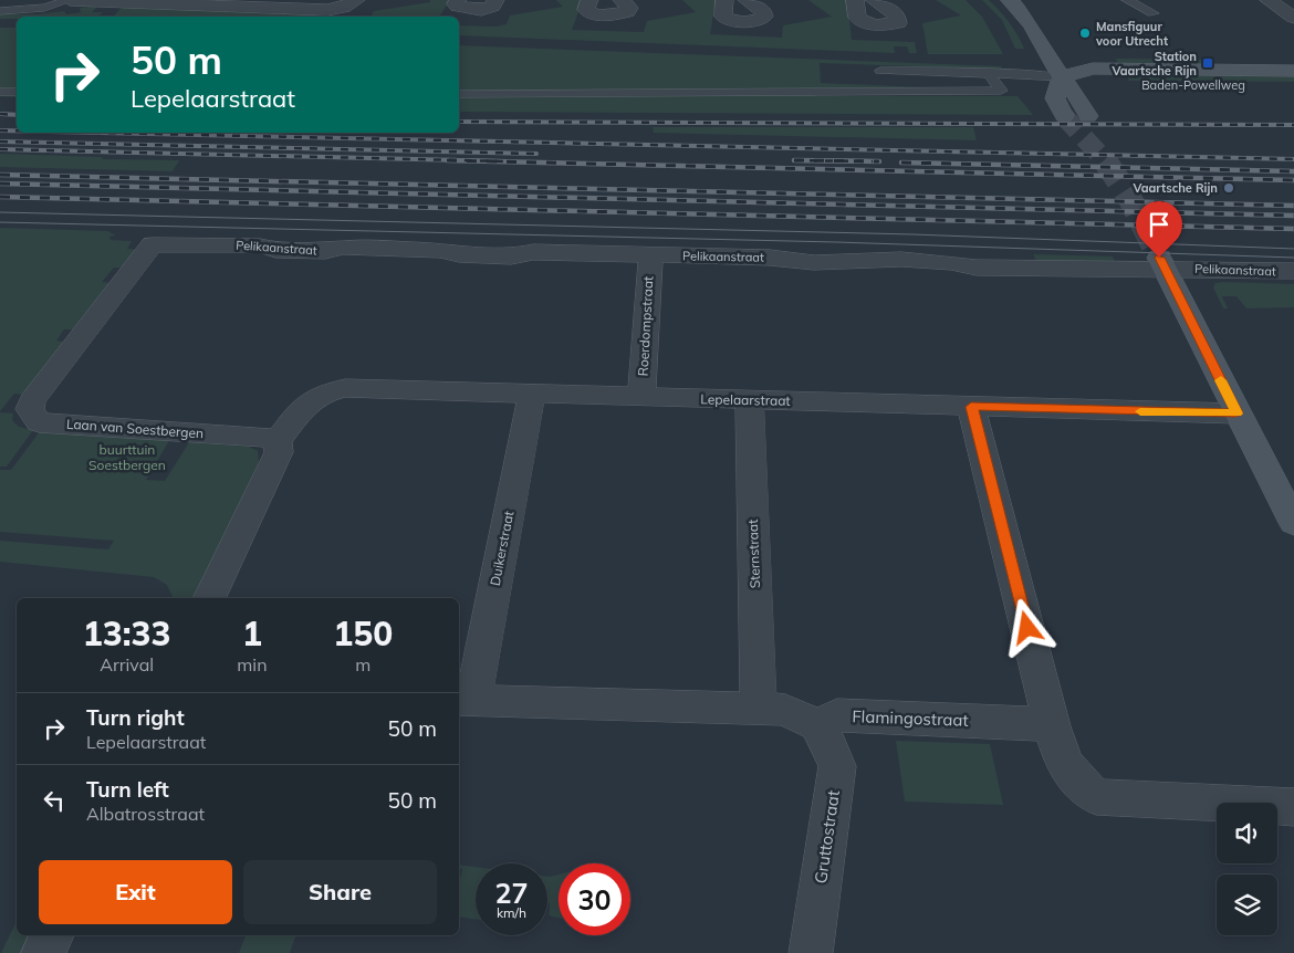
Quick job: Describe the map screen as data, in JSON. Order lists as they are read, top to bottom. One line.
{"streets":{"main road":["Baden-Powellweg"],"street":["Pelikaanstraat","Roerdompstraat","Lepelaarstraat","Laan van Soestbergen","Duikerstraat","Sternstraat","Flamingostraat","Gruttostraat"]},"crossings":[["Pelikaanstraat","Roerdompstraat"],["Pelikaanstraat","Laan van Soestbergen"],["Roerdompstraat","Lepelaarstraat"],["Lepelaarstraat","Laan van Soestbergen"],["Lepelaarstraat","Duikerstraat"],["Lepelaarstraat","Sternstraat"],["Flamingostraat","Gruttostraat"]],"parks":["buurttuin Soestbergen"],"places":{"other":["Mansfiguur voor Utrecht","Vaartsche Rijn"],"transit":["Station Vaartsche Rijn"]},"page":{"turn":["50 m","Lepelaarstraat"],"eta":["13:33","Arrival","1","min","150","m"],"list":[{"name":"Turn right","note":"Lepelaarstraat","value":"50 m"},{"name":"Turn left","note":"Albatrosstraat","value":"50 m"}],"buttons":["Exit","Share"],"speed":"27 km/h","limit":"30"}}
